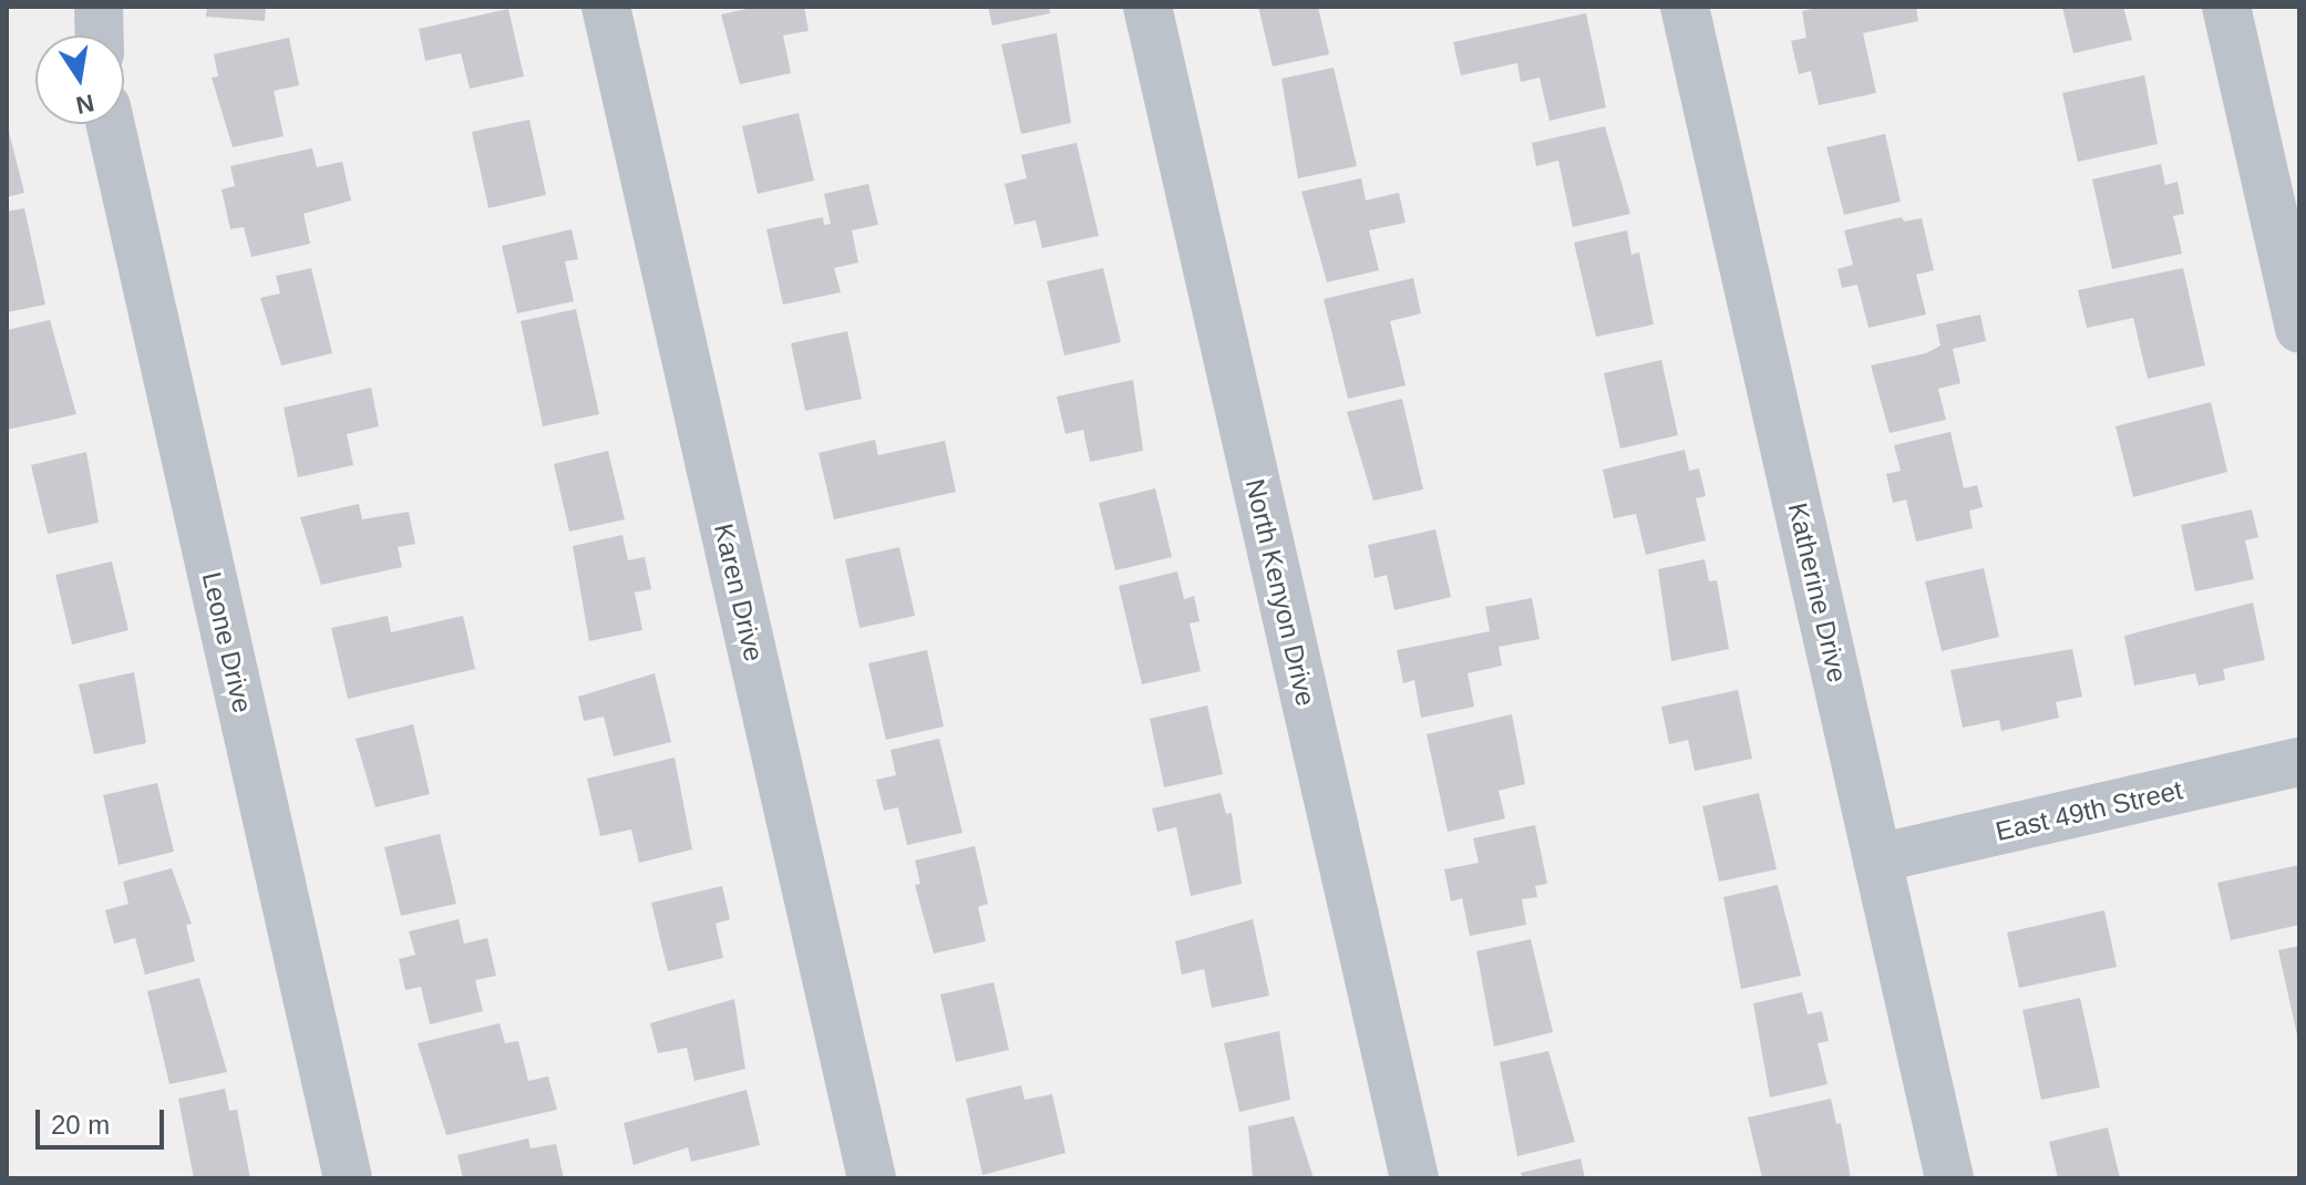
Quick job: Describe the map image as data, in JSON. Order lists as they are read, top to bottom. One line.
{"streets":{"street":["Karen Drive","North Kenyon Drive","Katherine Drive","Leone Drive","East 49th Street"]},"crossings":[["Katherine Drive","East 49th Street"]],"scale_bar":"20 m","north":"bottom"}
